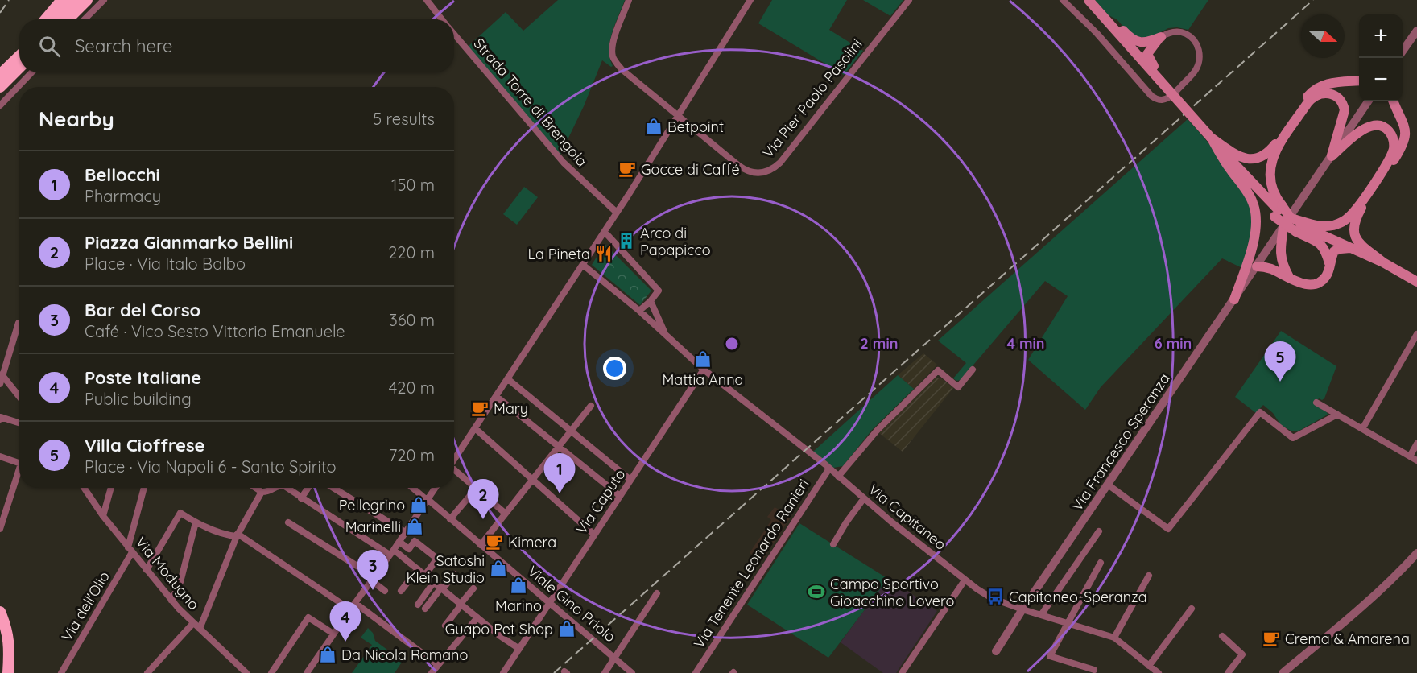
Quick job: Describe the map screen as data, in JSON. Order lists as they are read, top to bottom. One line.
{"streets":{"street":["Via Pier Paolo Pasolini","Strada Torre di Brengola","Via Francesco Speranza","Via Caputo","Via Capitaneo","Via Tenente Leonardo Ranieri","Via Modugno","Viale Gino Priolo","Via dell'Olio"]},"crossings":[["Via Francesco Speranza","Via Capitaneo"],["Via Caputo","Via Capitaneo"],["Via Caputo","Viale Gino Priolo"],["Via Capitaneo","Via Tenente Leonardo Ranieri"],["Via Modugno","Via dell'Olio"]],"places":{"shop":["Betpoint","Mattia Anna","Pellegrino","Marinelli","Satoshi Klein Studio","Marino","Guapo Pet Shop","Da Nicola Romano"],"cafe":["Gocce di Caffé","Mary","Kimera","Crema & Amarena"],"building":["Arco di Papapicco"],"restaurant":["La Pineta"],"sports":["Campo Sportivo Gioacchino Lovero"],"bus stop":["Capitaneo-Speranza"]},"north":"right","page":{"map_buttons":["+","−"],"search":"Search here","heading":["Nearby","5 results"],"list":[{"mark":"1","name":"Bellocchi","note":"Pharmacy","value":"150 m"},{"mark":"2","name":"Piazza Gianmarko Bellini","note":"Place · Via Italo Balbo","value":"220 m"},{"mark":"3","name":"Bar del Corso","note":"Café · Vico Sesto Vittorio Emanuele","value":"360 m"},{"mark":"4","name":"Poste Italiane","note":"Public building","value":"420 m"},{"mark":"5","name":"Villa Cioffrese","note":"Place · Via Napoli 6 - Santo Spirito","value":"720 m"}],"pins":["5","1","2","3","4"]},"rings":["2 min","4 min","6 min"]}
